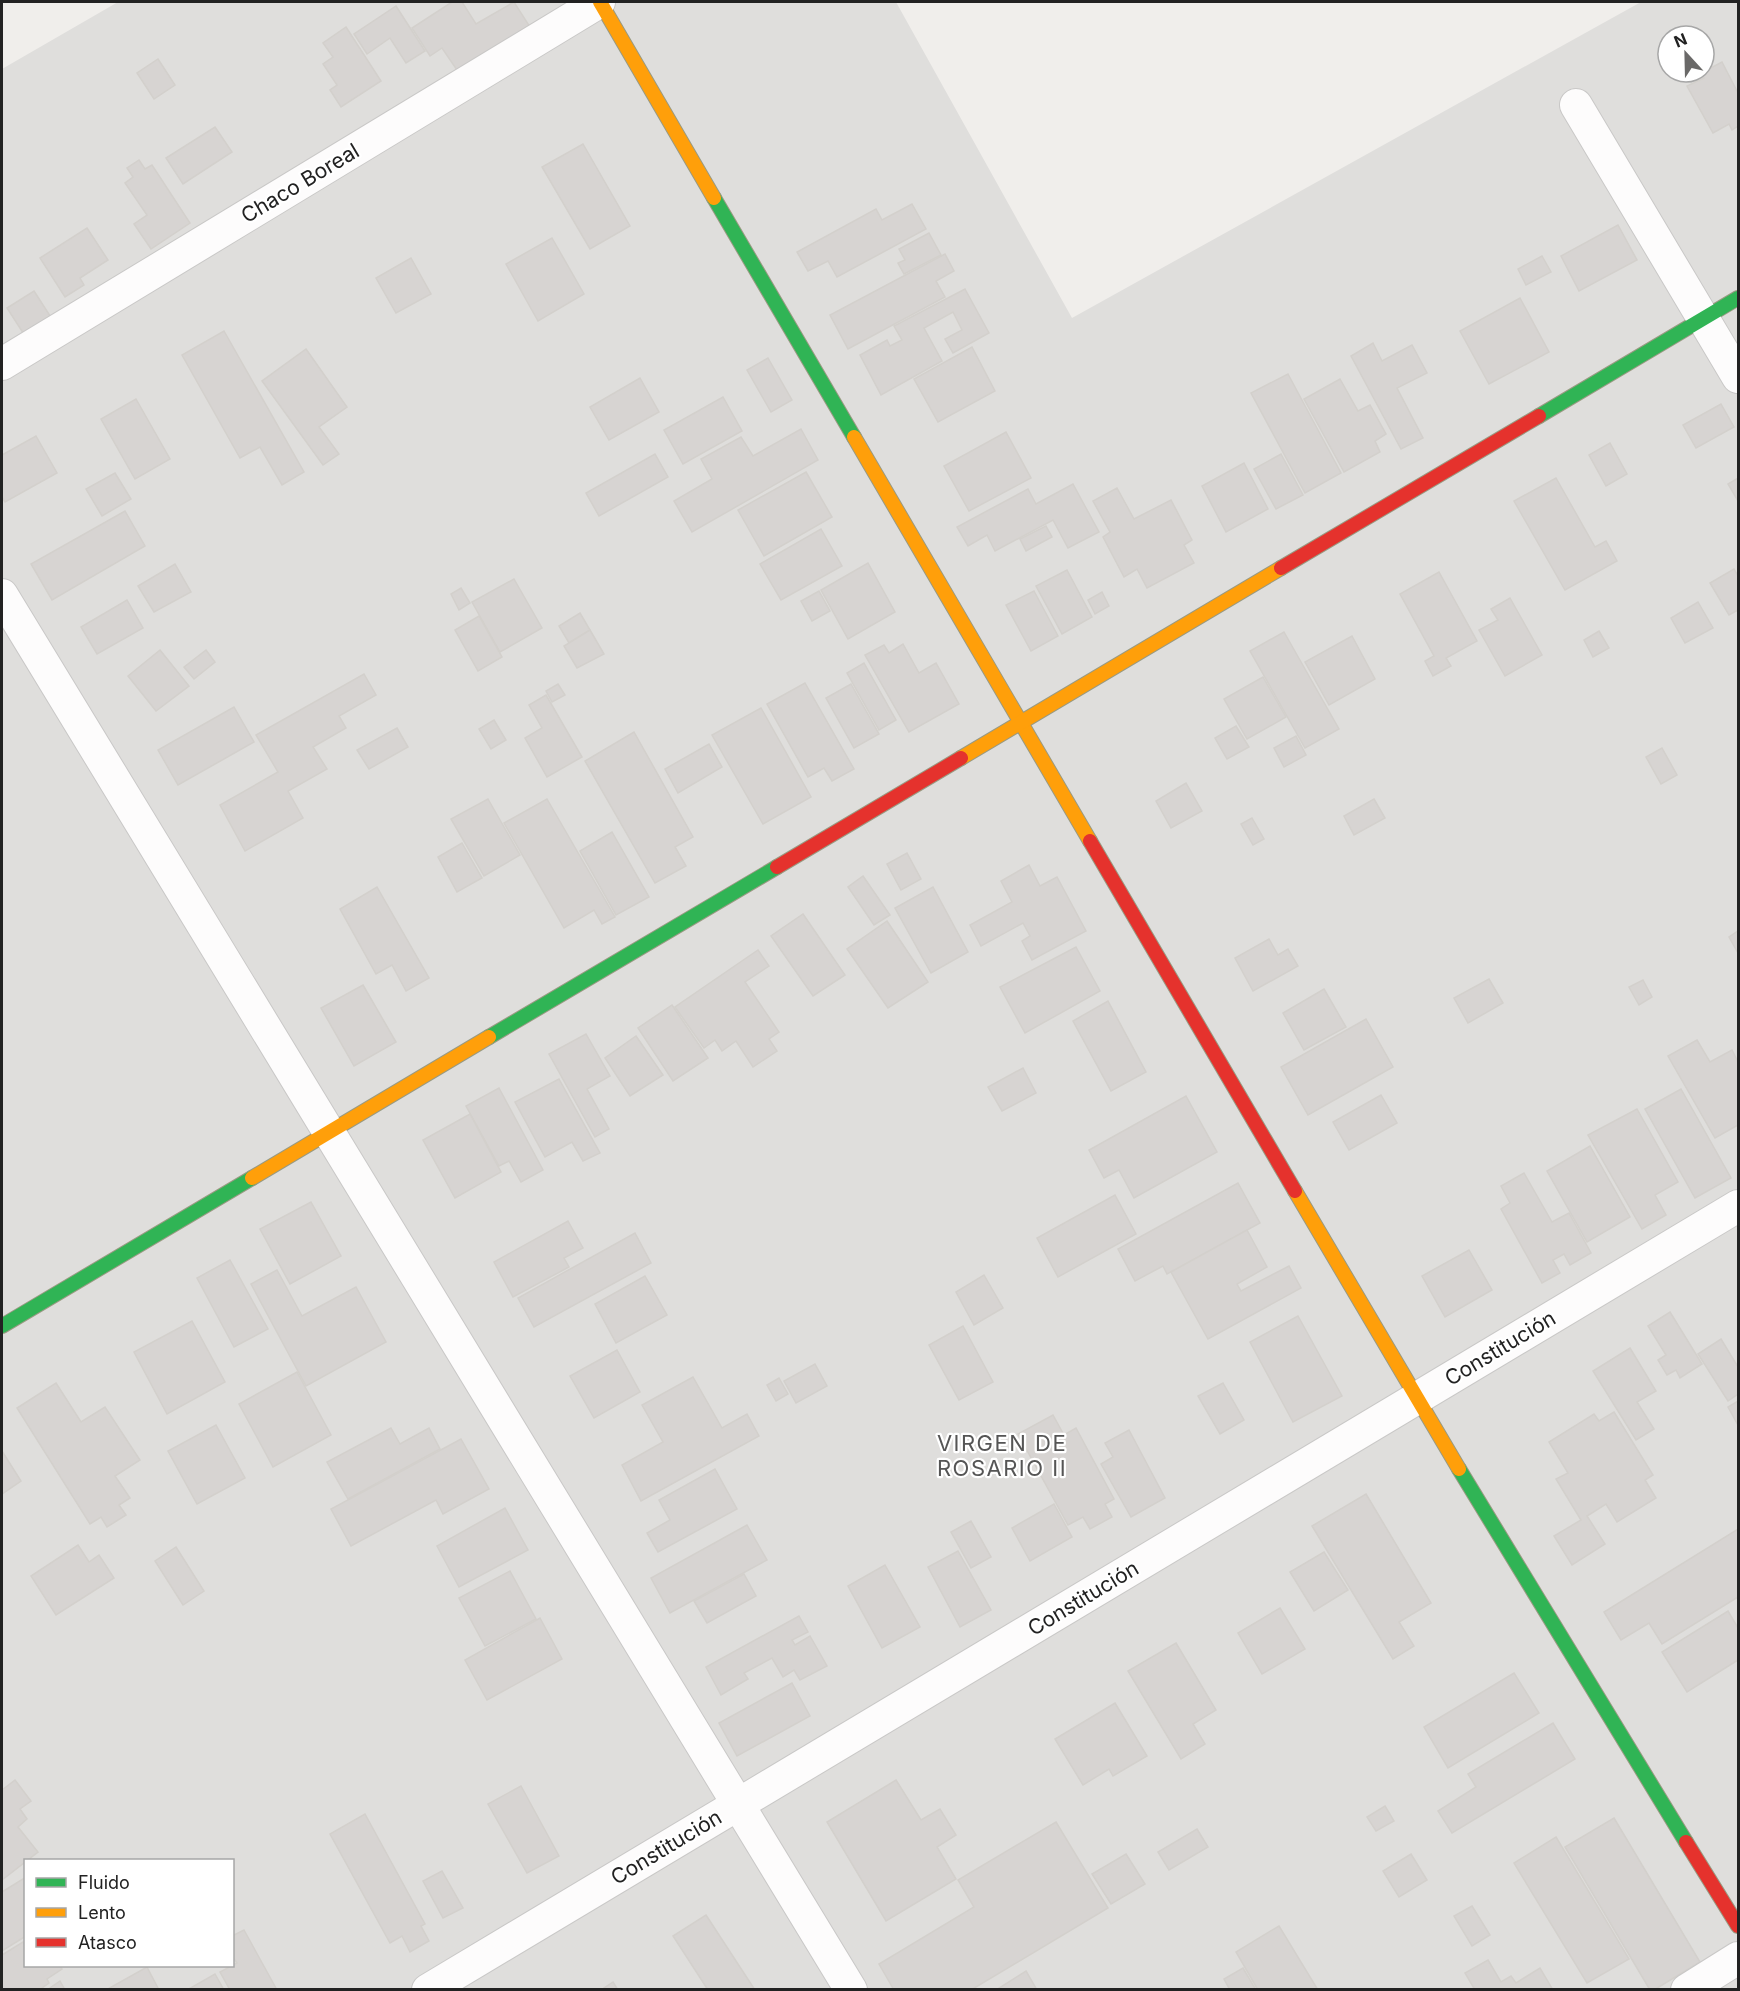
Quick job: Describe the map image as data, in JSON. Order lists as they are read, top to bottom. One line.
{"streets":{"street":["Chaco Boreal","Constitución"]},"districts":["VIRGEN DE ROSARIO II"],"legend":["Fluido","Lento","Atasco"],"north":"top"}
